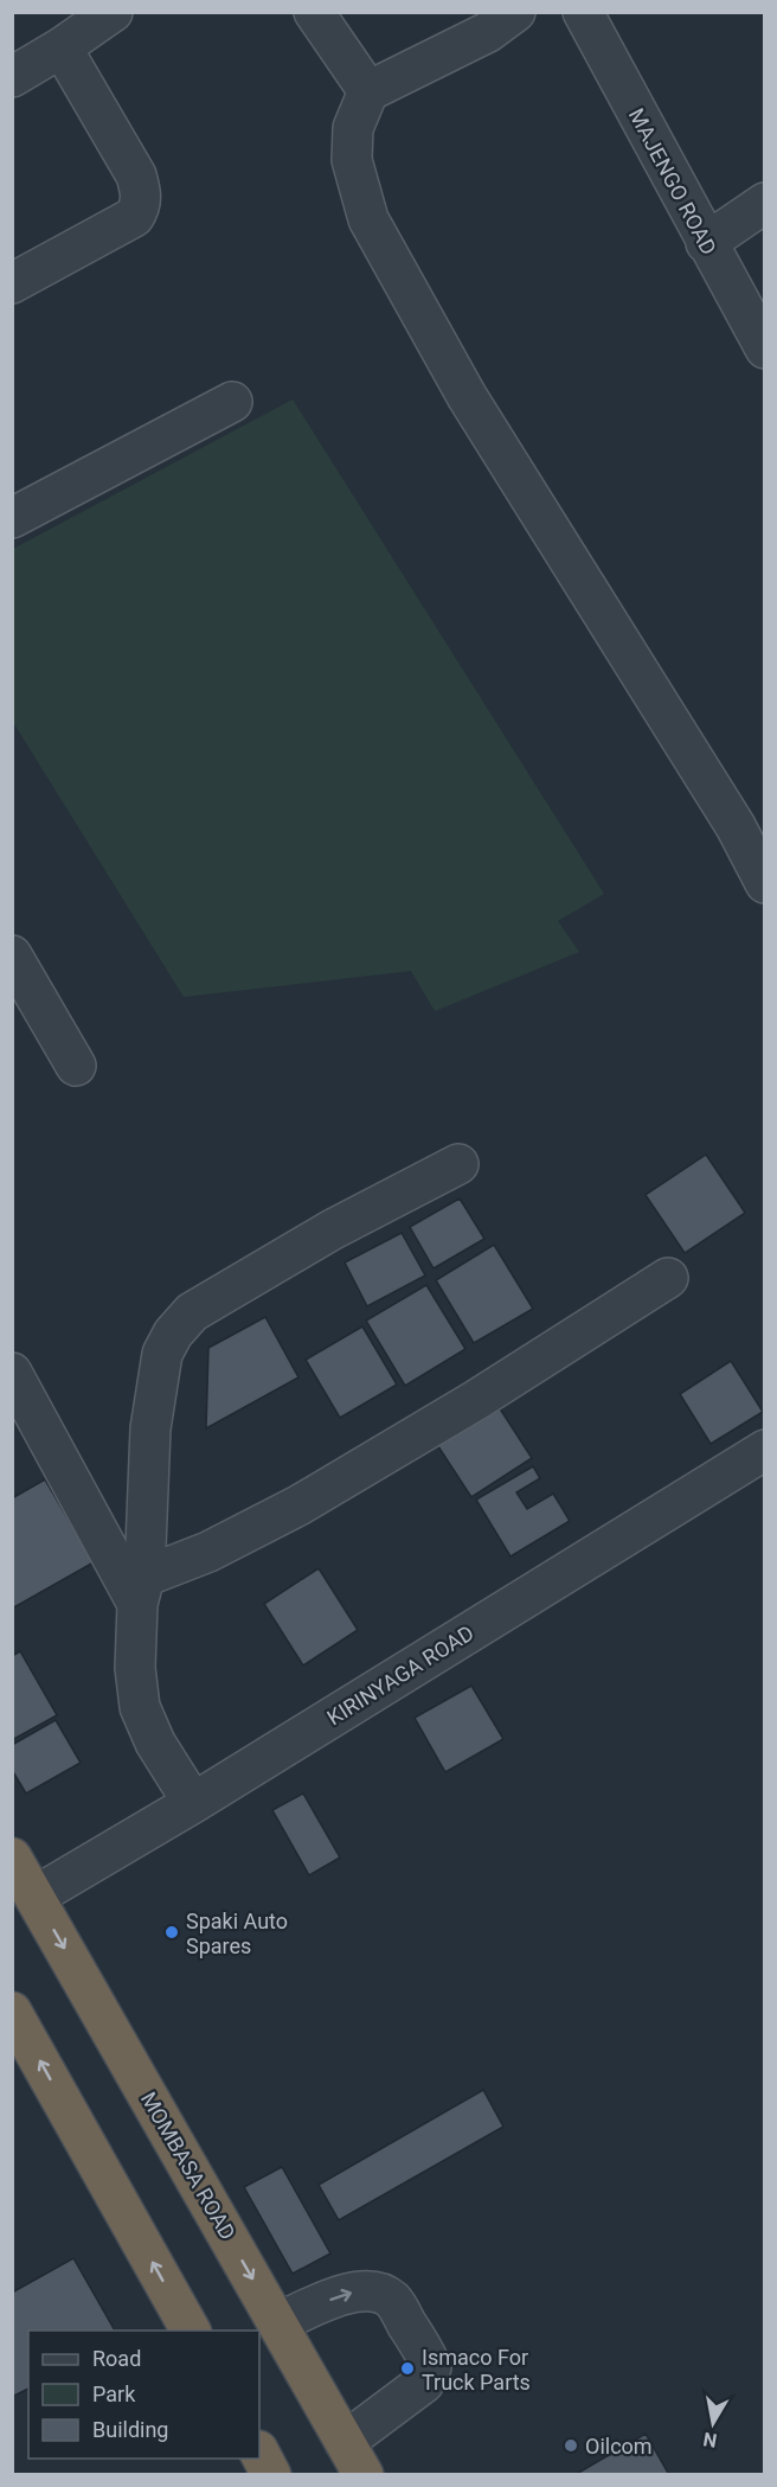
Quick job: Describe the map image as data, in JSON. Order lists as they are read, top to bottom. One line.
{"streets":{"highway":["MOMBASA ROAD"],"street":["MAJENGO ROAD","KIRINYAGA ROAD"]},"crossings":[["KIRINYAGA ROAD","MOMBASA ROAD"]],"places":["Spaki Auto Spares","Ismaco For Truck Parts","Oilcom"],"legend":["Road","Park","Building"],"north":"bottom"}
